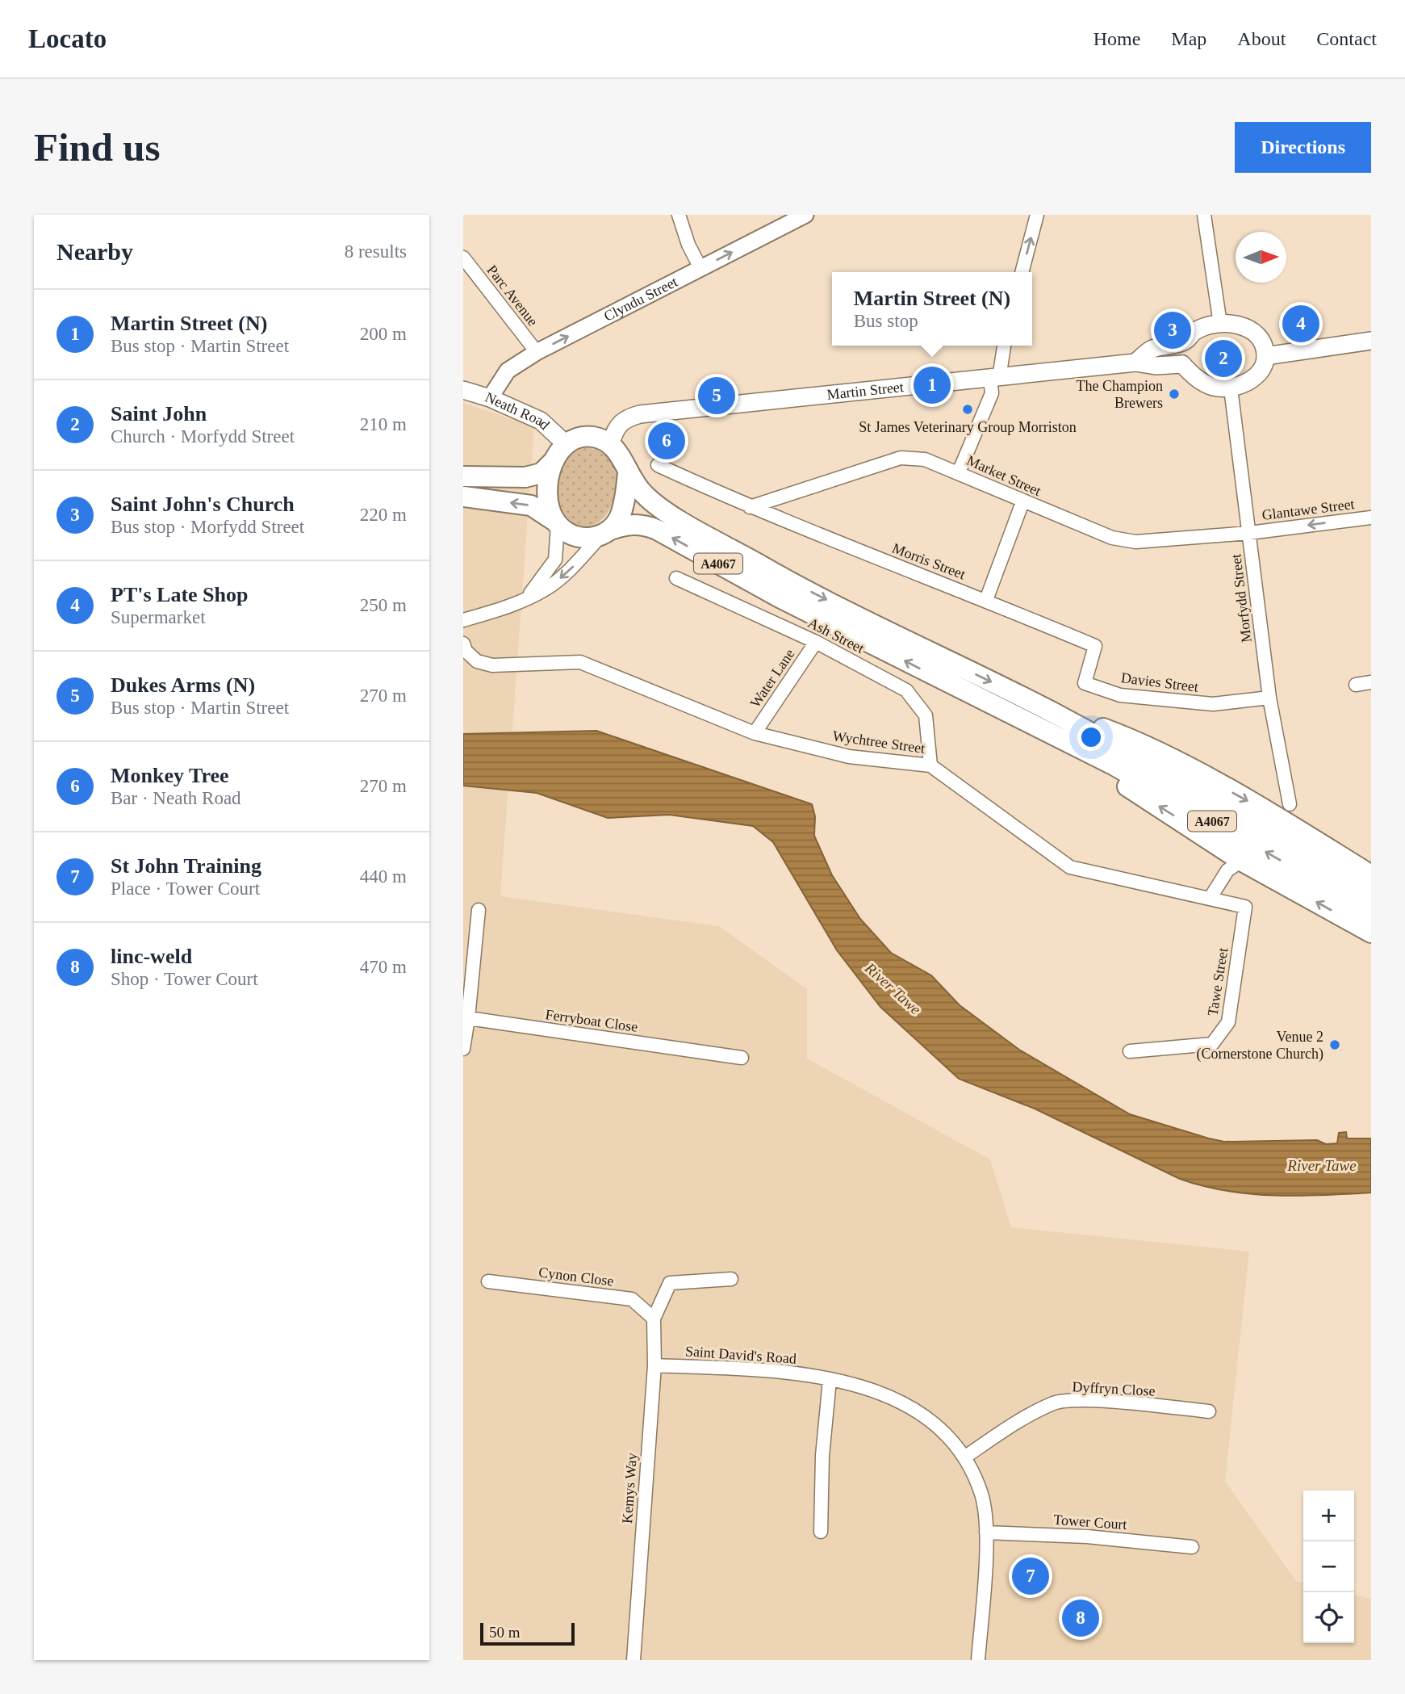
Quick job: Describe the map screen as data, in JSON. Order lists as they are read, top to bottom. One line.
{"streets":{"main road":["Martin Street","Neath Road","A4067"],"street":["Parc Avenue","Clyndu Street","Market Street","Glantawe Street","Morris Street","Morfydd Street","Ash Street","Water Lane","Davies Street","Wychtree Street","Tawe Street","Ferryboat Close","Cynon Close","Saint David's Road","Dyffryn Close","Kemys Way","Tower Court"]},"crossings":[["Parc Avenue","Clyndu Street"],["Clyndu Street","Neath Road"],["Martin Street","Neath Road"],["Martin Street","A4067"],["Martin Street","Morfydd Street"],["Neath Road","A4067"],["Market Street","Glantawe Street"],["Market Street","Morris Street"],["Market Street","Morfydd Street"],["Glantawe Street","Morfydd Street"],["Morris Street","Davies Street"],["Morfydd Street","Davies Street"],["Ash Street","Water Lane"],["Ash Street","Wychtree Street"],["Water Lane","Wychtree Street"],["Wychtree Street","Tawe Street"],["Cynon Close","Kemys Way"],["Saint David's Road","Dyffryn Close"],["Saint David's Road","Kemys Way"],["Saint David's Road","Tower Court"]],"one_way":["Clyndu Street","Glantawe Street"],"water":["River Tawe"],"places":["The Champion Brewers","St James Veterinary Group Morriston","Venue 2 (Cornerstone Church)"],"scale_bar":"50 m","north":"right","page":{"header":"Locato","nav":["Home","Map","About","Contact"],"buttons":"Directions","title":"Find us","heading":["Nearby","8 results"],"popup":["Martin Street (N)","Bus stop"],"list":[{"mark":"1","name":"Martin Street (N)","note":"Bus stop · Martin Street","value":"200 m"},{"mark":"2","name":"Saint John","note":"Church · Morfydd Street","value":"210 m"},{"mark":"3","name":"Saint John's Church","note":"Bus stop · Morfydd Street","value":"220 m"},{"mark":"4","name":"PT's Late Shop","note":"Supermarket","value":"250 m"},{"mark":"5","name":"Dukes Arms (N)","note":"Bus stop · Martin Street","value":"270 m"},{"mark":"6","name":"Monkey Tree","note":"Bar · Neath Road","value":"270 m"},{"mark":"7","name":"St John Training","note":"Place · Tower Court","value":"440 m"},{"mark":"8","name":"linc-weld","note":"Shop · Tower Court","value":"470 m"}],"pins":["4","3","2","1","5","6","7","8"],"map_buttons":["+","−"],"scale":"50 m"}}
